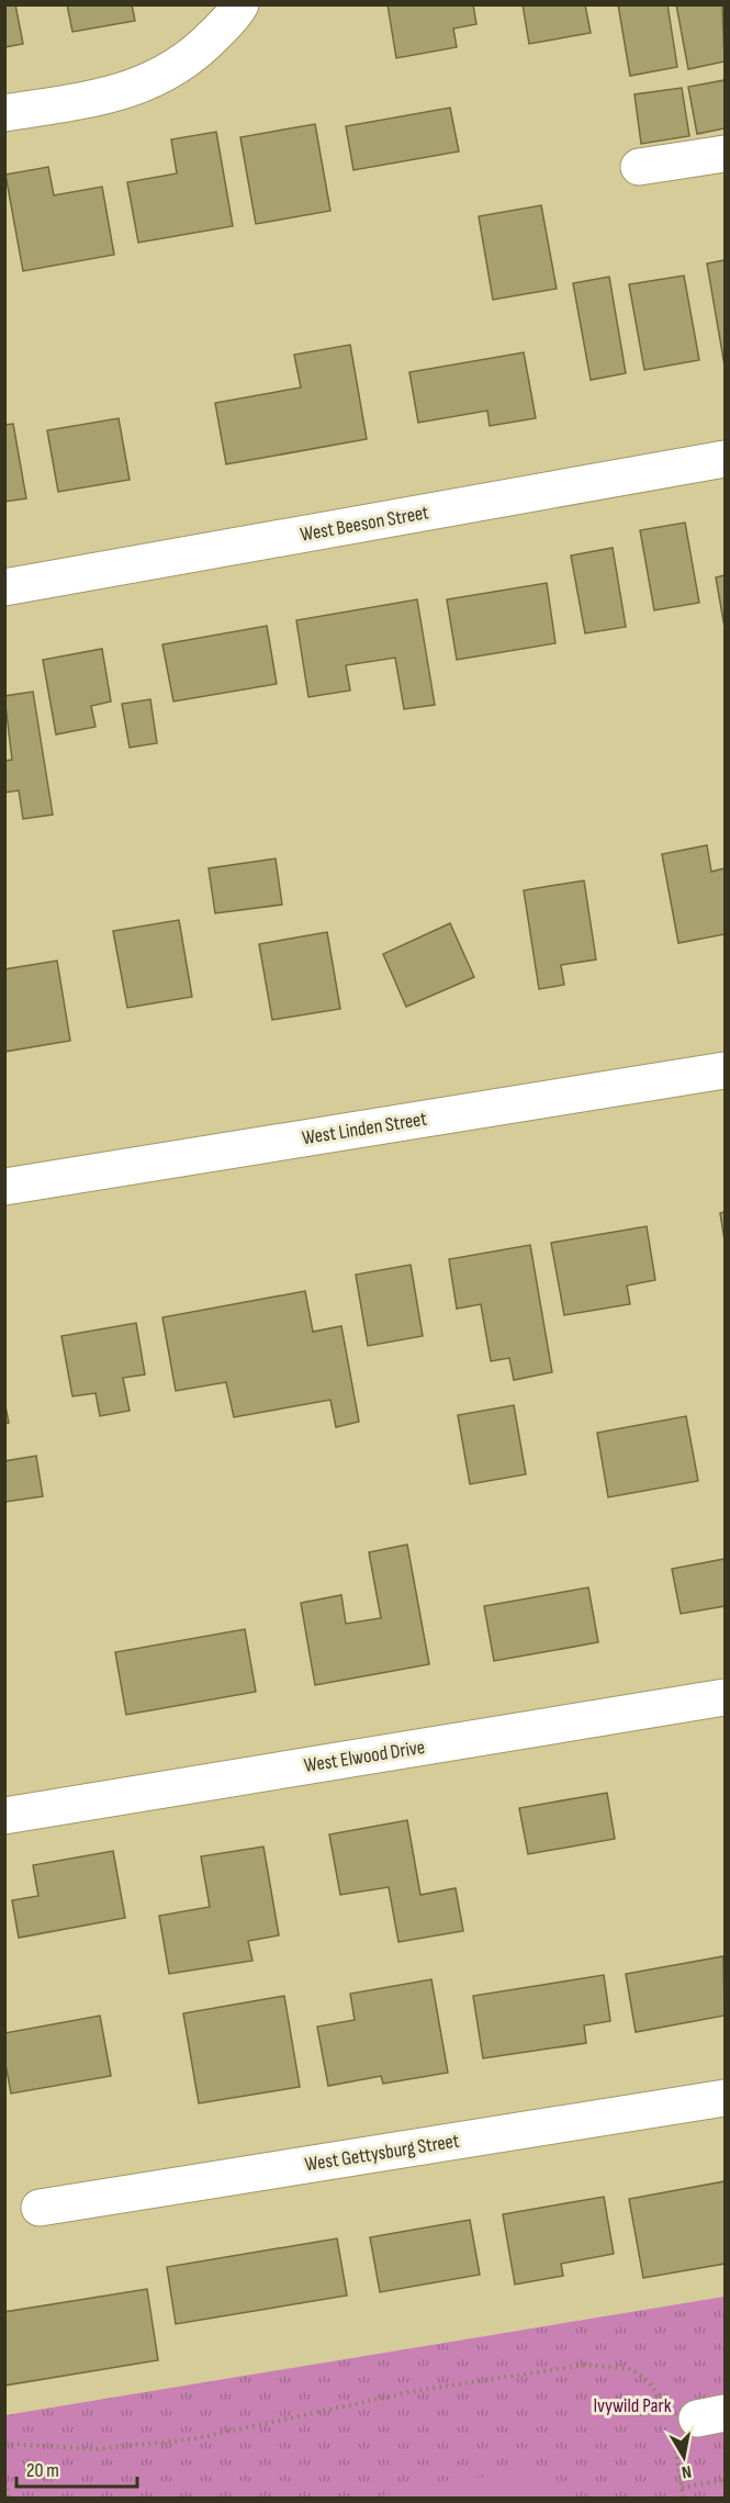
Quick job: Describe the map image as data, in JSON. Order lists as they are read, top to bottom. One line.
{"streets":{"street":["West Beeson Street","West Linden Street","West Elwood Drive","West Gettysburg Street"]},"parks":["Ivywild Park"],"scale_bar":"20 m","north":"bottom"}
